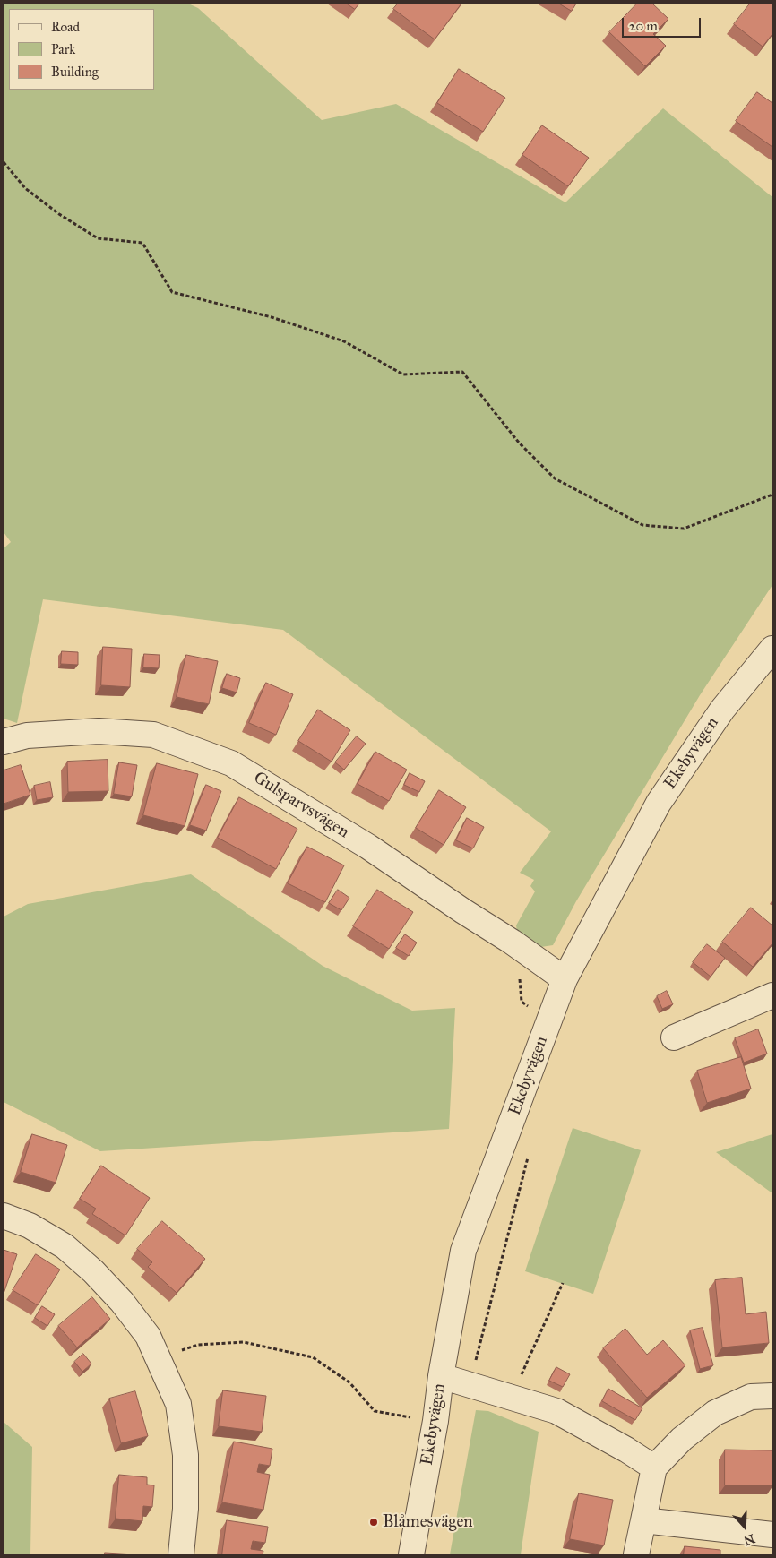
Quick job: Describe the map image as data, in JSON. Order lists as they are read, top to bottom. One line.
{"streets":{"street":["Ekebyvägen","Gulsparvsvägen"]},"crossings":[["Ekebyvägen","Gulsparvsvägen"]],"places":["Blåmesvägen"],"legend":["Road","Park","Building"],"scale_bar":"20 m","north":"bottom"}
